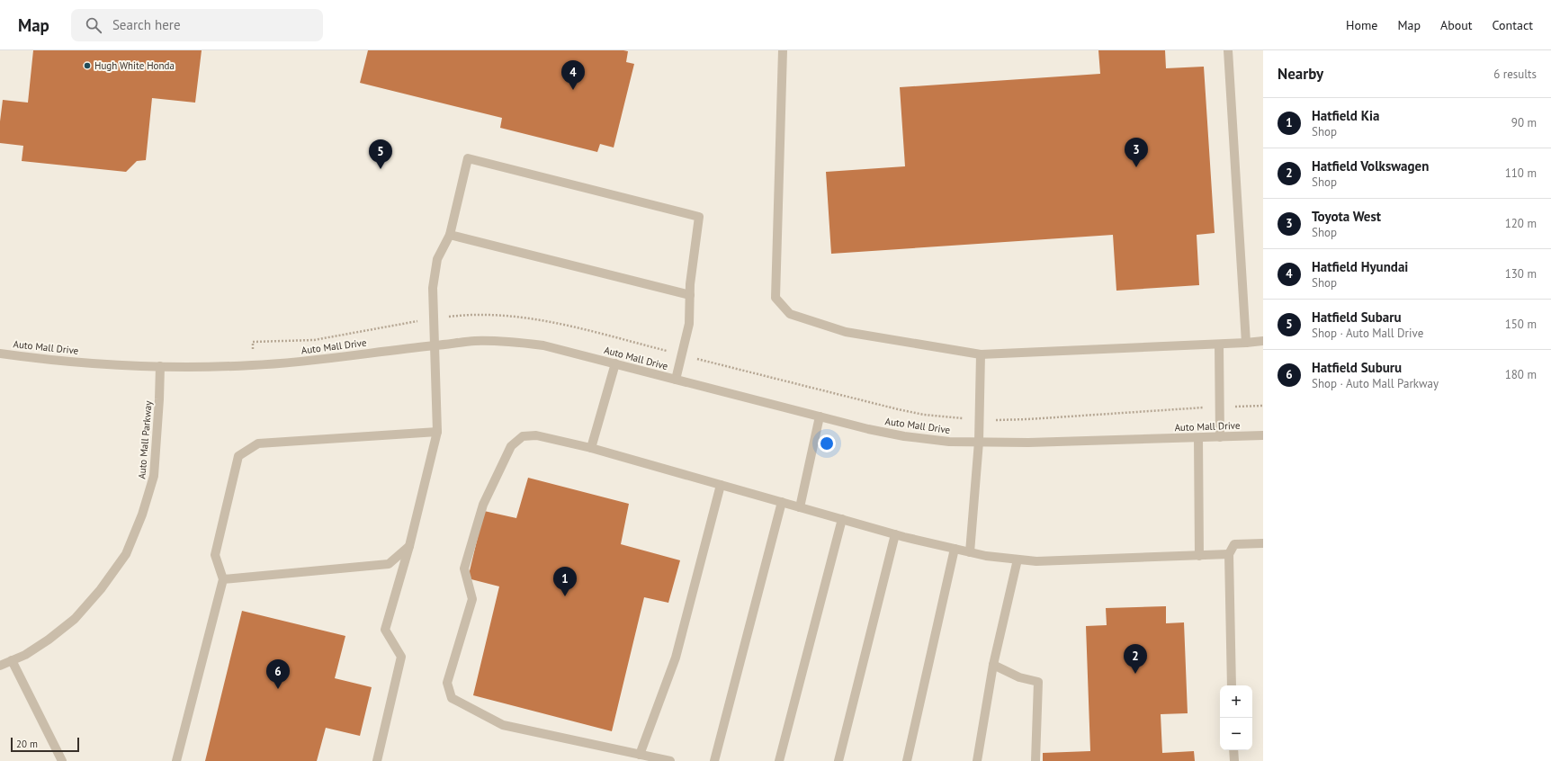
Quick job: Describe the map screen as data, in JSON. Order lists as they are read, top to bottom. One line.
{"streets":{"street":["Auto Mall Drive","Auto Mall Parkway"]},"crossings":[["Auto Mall Drive","Auto Mall Parkway"]],"places":["Hugh White Honda"],"scale_bar":"20 m","page":{"header":"Map","search":"Search here","nav":["Home","Map","About","Contact"],"heading":["Nearby","6 results"],"pins":["4","3","5","1","2","6"],"list":[{"mark":"1","name":"Hatfield Kia","note":"Shop","value":"90 m"},{"mark":"2","name":"Hatfield Volkswagen","note":"Shop","value":"110 m"},{"mark":"3","name":"Toyota West","note":"Shop","value":"120 m"},{"mark":"4","name":"Hatfield Hyundai","note":"Shop","value":"130 m"},{"mark":"5","name":"Hatfield Subaru","note":"Shop · Auto Mall Drive","value":"150 m"},{"mark":"6","name":"Hatfield Suburu","note":"Shop · Auto Mall Parkway","value":"180 m"}],"map_buttons":["+","−"],"scale":"20 m"}}
